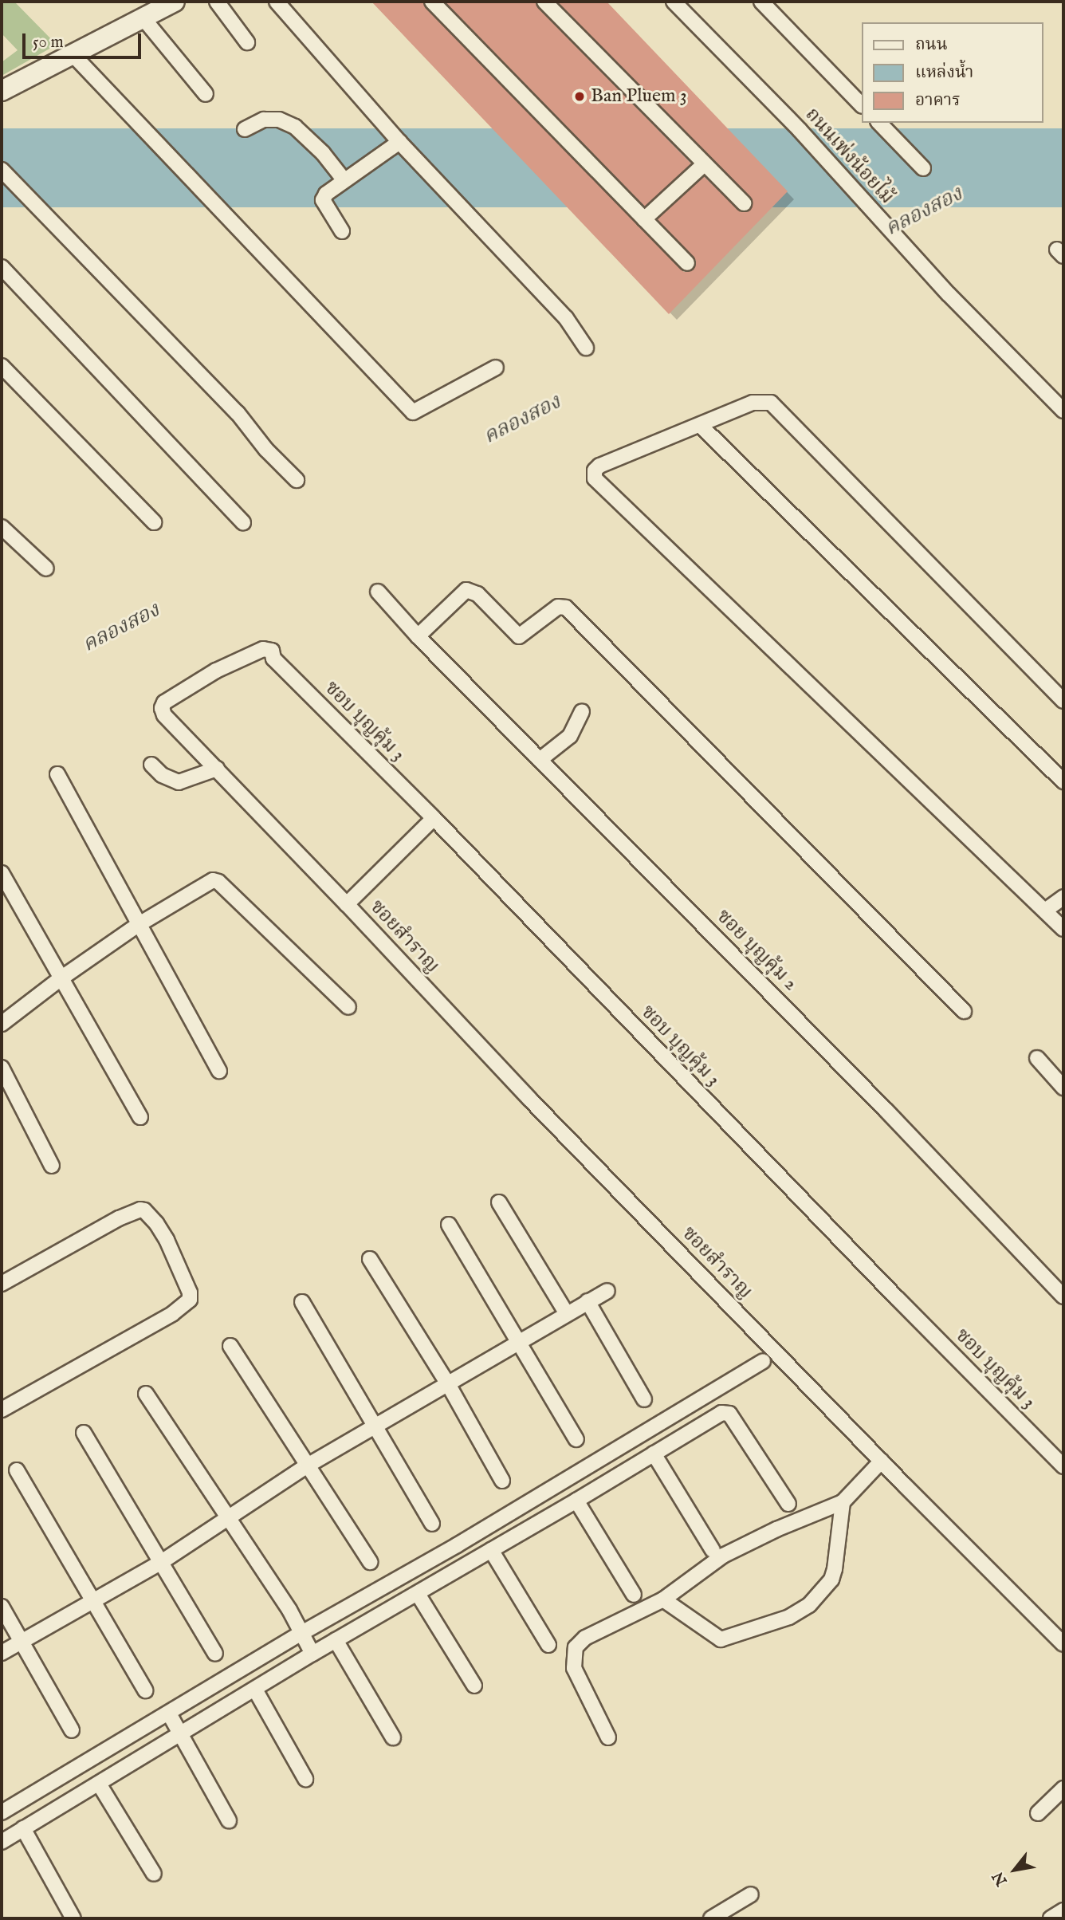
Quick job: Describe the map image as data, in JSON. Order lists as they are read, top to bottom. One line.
{"streets":{"street":["ถนนเพ่งน้อยไม้","ซอบ บุญคุ้ม 3","ซอยสำราญ","ซอย บุญคุ้ม 2"]},"crossings":[["ซอบ บุญคุ้ม 3","ซอยสำราญ"]],"water":["คลองสอง"],"places":["Ban Pluem 3"],"legend":["ถนน","แหล่งน้ำ","อาคาร"],"scale_bar":"50 m","north":"bottom left"}
